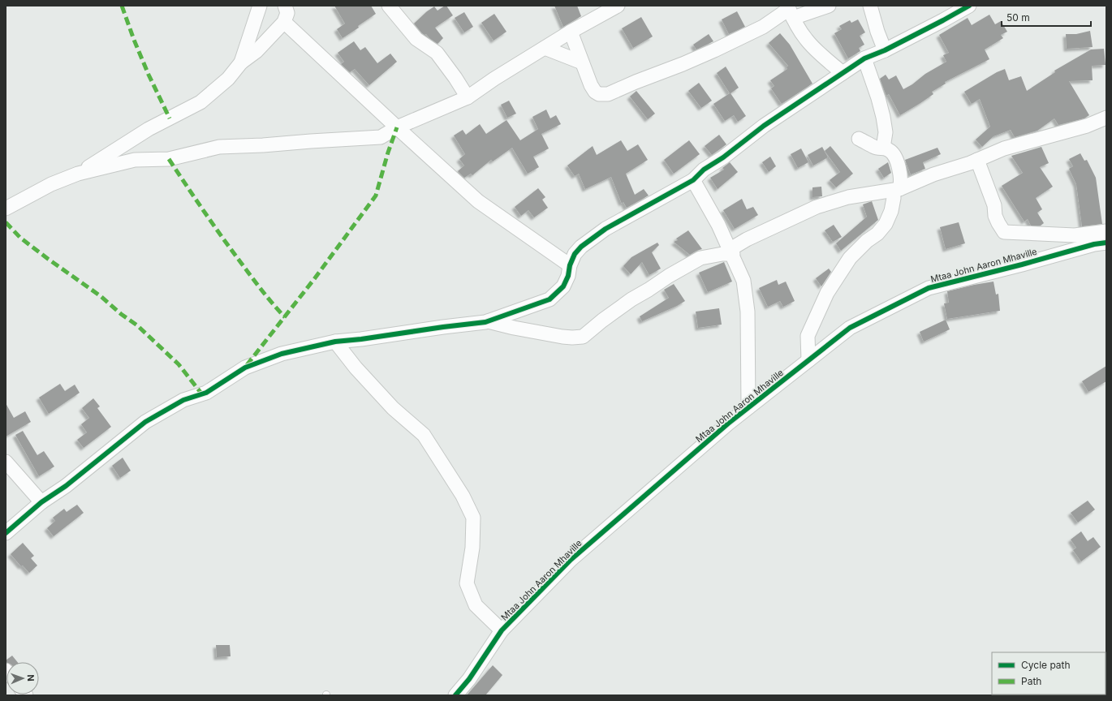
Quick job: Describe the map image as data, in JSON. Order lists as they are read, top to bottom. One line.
{"streets":{"street":["Mtaa John Aaron Mhaville"]},"legend":["Cycle path","Path"],"scale_bar":"50 m","north":"right"}
